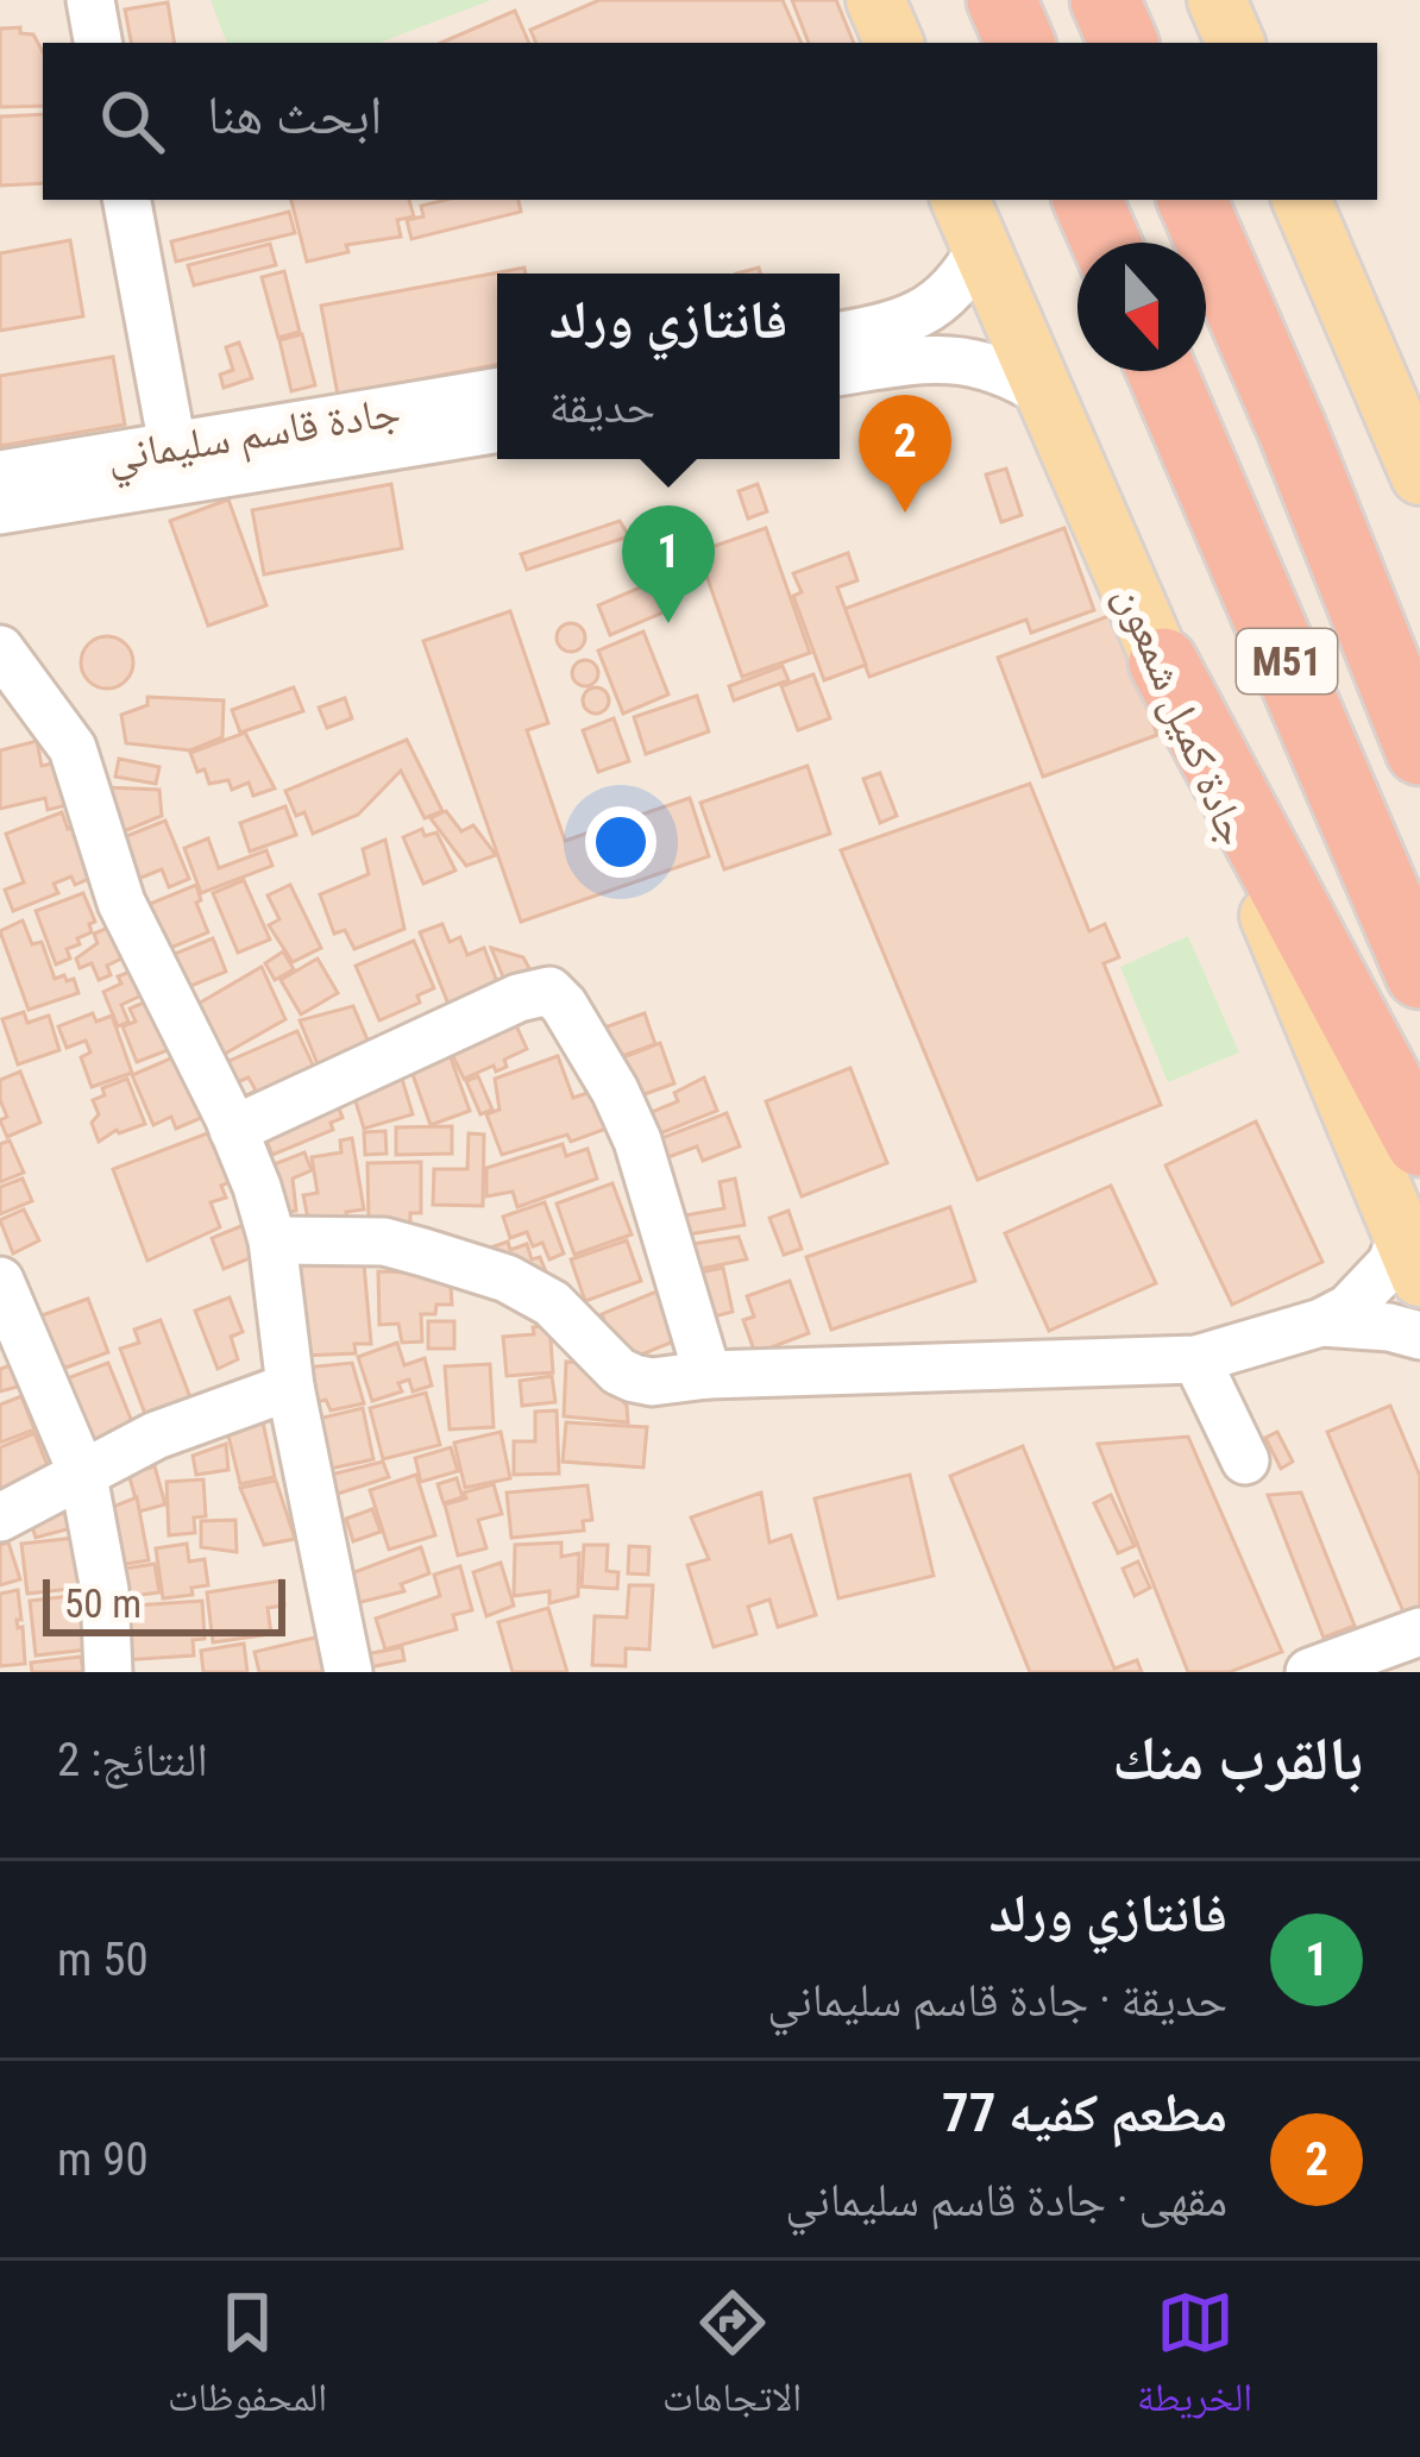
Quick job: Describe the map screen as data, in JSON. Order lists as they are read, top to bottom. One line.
{"streets":{"highway":["M51"],"main road":["جادة كميل شمعون"],"street":["جادة قاسم سليماني"]},"scale_bar":"50 m","north":"bottom","page":{"search":"ابحث هنا","popup":["فانتازي ورلد","حديقة"],"pins":["2","1"],"scale":"50 m","heading":["بالقرب منك","النتائج: 2"],"list":[{"mark":"1","name":"فانتازي ورلد","note":"حديقة · جادة قاسم سليماني","value":"50 m"},{"mark":"2","name":"مطعم كفيه 77","note":"مقهى · جادة قاسم سليماني","value":"90 m"}],"nav":["الخريطة","الاتجاهات","المحفوظات"]}}
